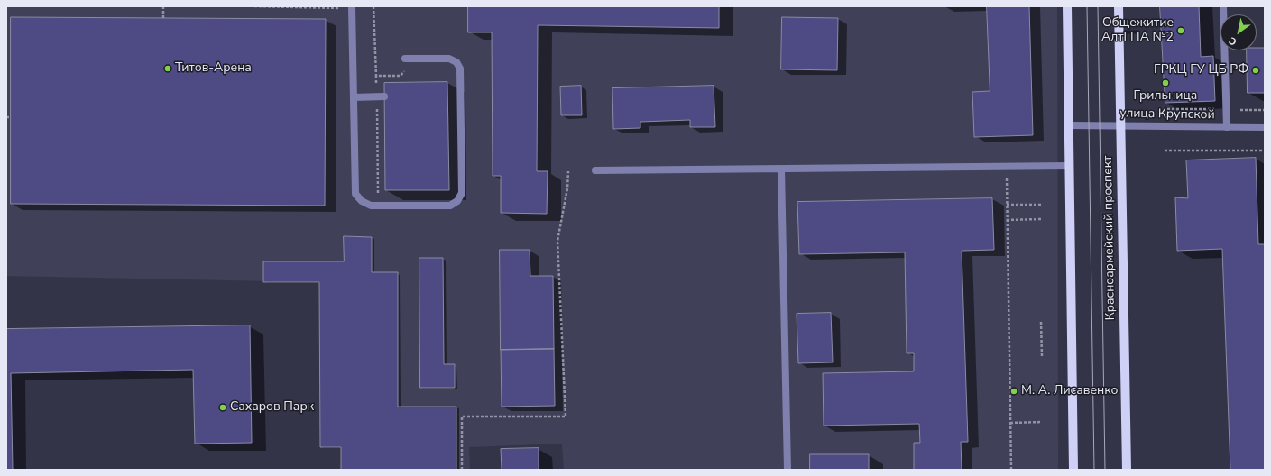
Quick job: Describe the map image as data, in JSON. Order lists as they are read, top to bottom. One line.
{"streets":{"main road":["Красноармейский проспект"],"street":["улица Крупской"]},"crossings":[["улица Крупской","Красноармейский проспект"]],"places":["Общежитие АлтГПА №2","Титов-Арена","ГРКЦ ГУ ЦБ РФ","Грильница","М. А. Лисавенко","Сахаров Парк"],"north":"bottom left"}
